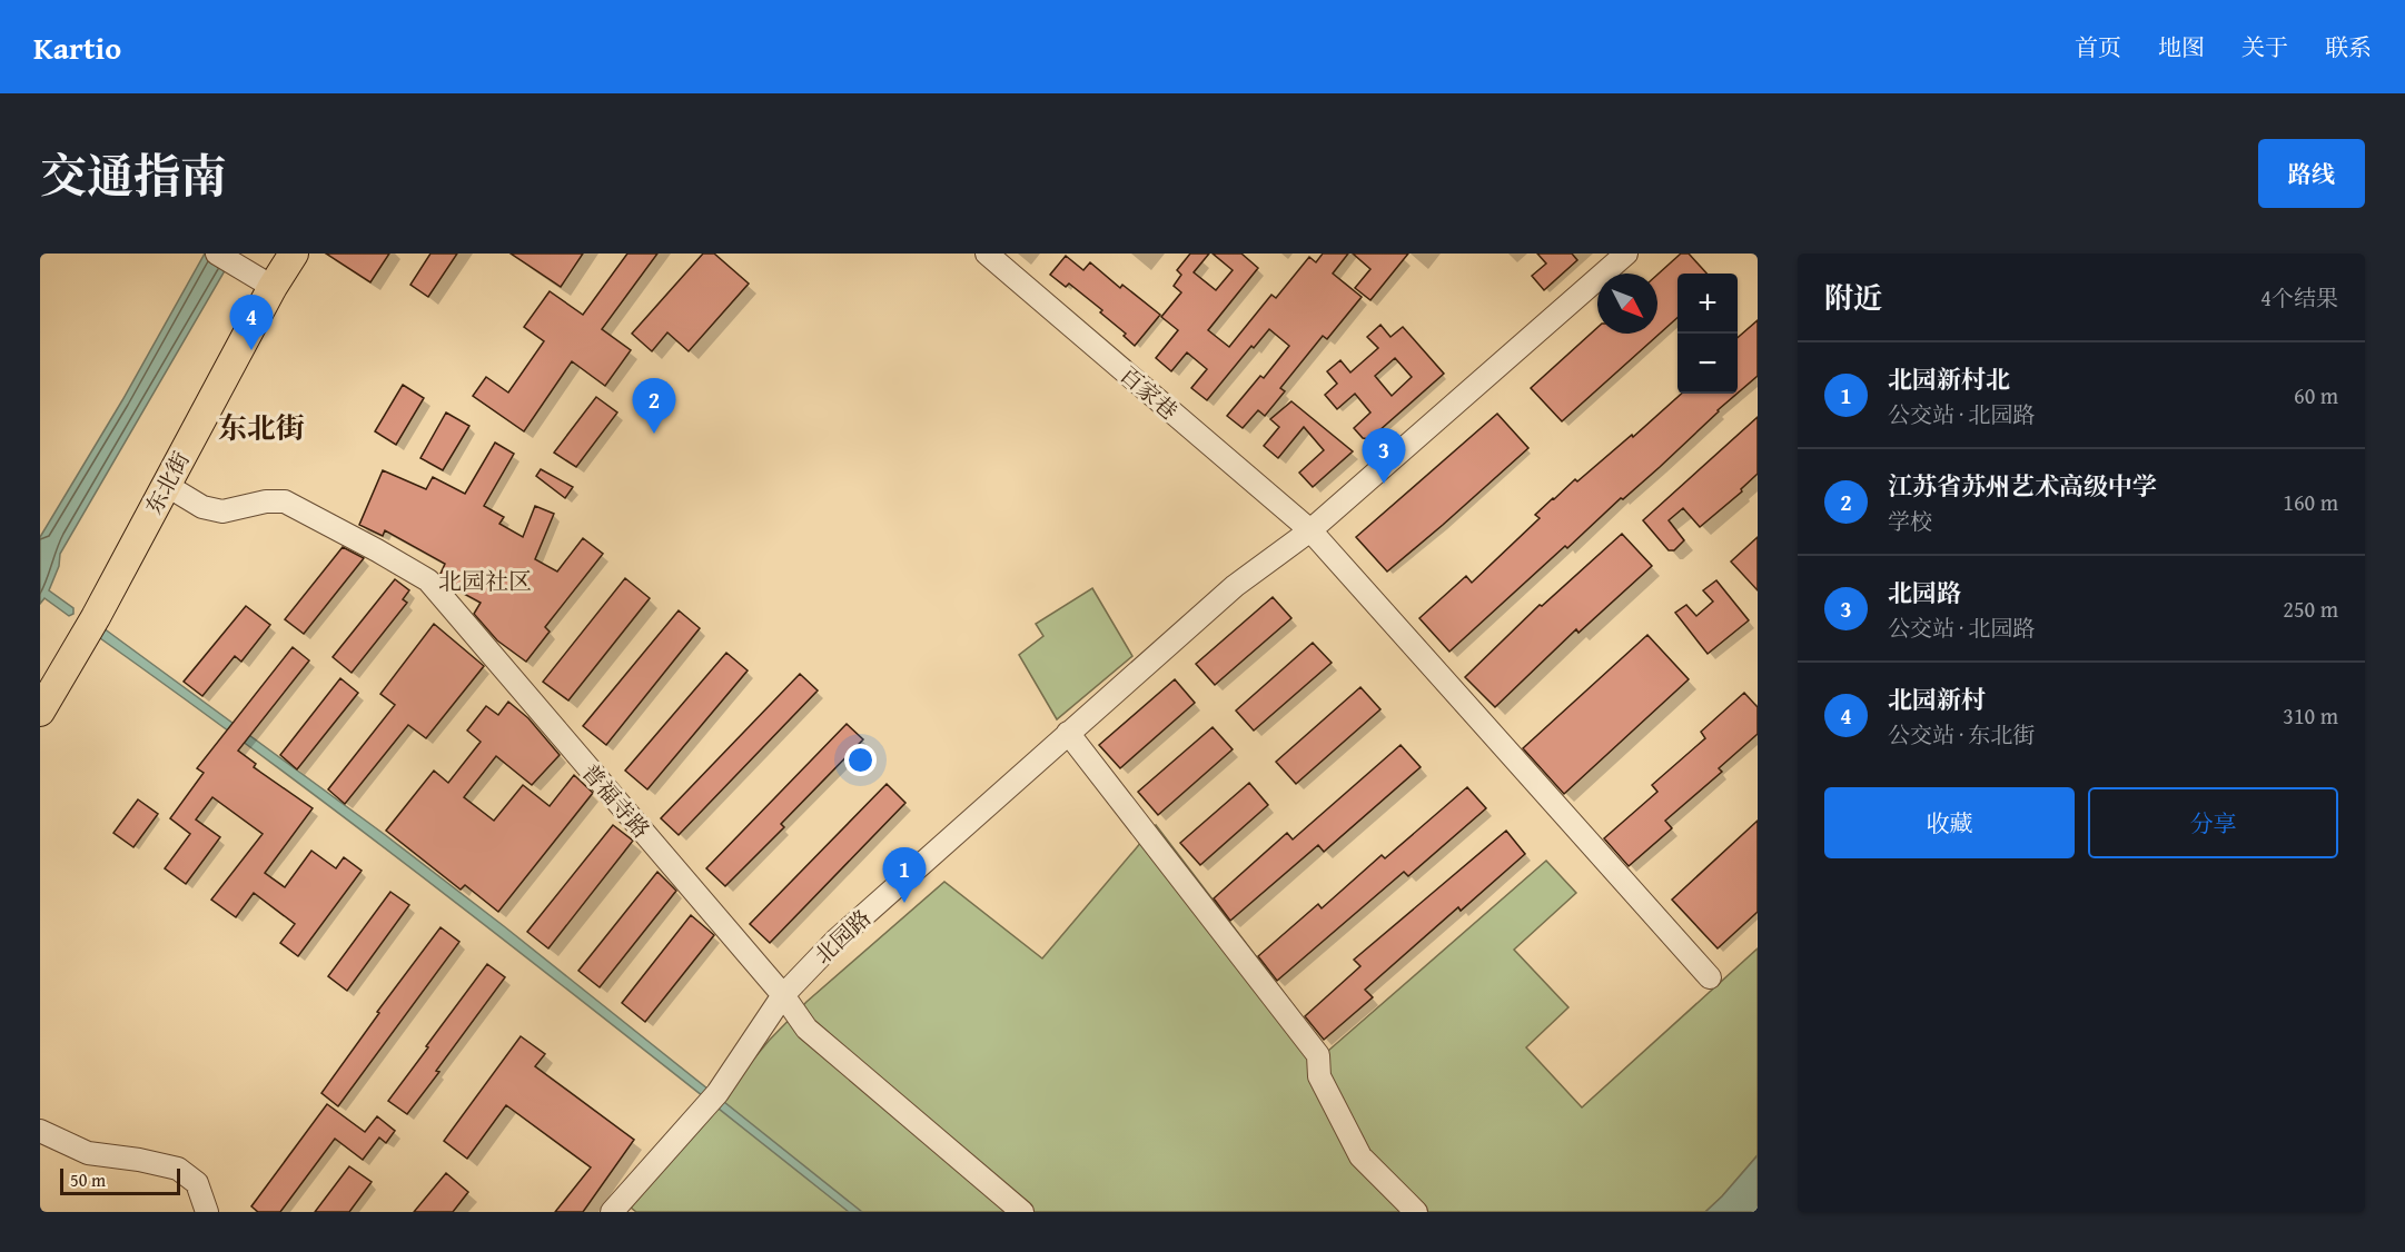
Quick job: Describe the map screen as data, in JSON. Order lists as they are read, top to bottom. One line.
{"streets":{"main road":["东北街"],"street":["百家巷","普福寺路","北园路"]},"crossings":[["百家巷","北园路"],["东北街","普福寺路"],["普福寺路","北园路"]],"districts":["东北街","北园社区"],"scale_bar":"50 m","north":"bottom right","page":{"header":"Kartio","nav":["首页","地图","关于","联系"],"title":"交通指南","buttons":["路线",["收藏","分享"]],"heading":["附近","4个结果"],"map_buttons":["+","−"],"pins":["4","2","3","1"],"list":[{"mark":"1","name":"北园新村北","note":"公交站 · 北园路","value":"60 m"},{"mark":"2","name":"江苏省苏州艺术高级中学","note":"学校","value":"160 m"},{"mark":"3","name":"北园路","note":"公交站 · 北园路","value":"250 m"},{"mark":"4","name":"北园新村","note":"公交站 · 东北街","value":"310 m"}],"scale":"50 m"}}
